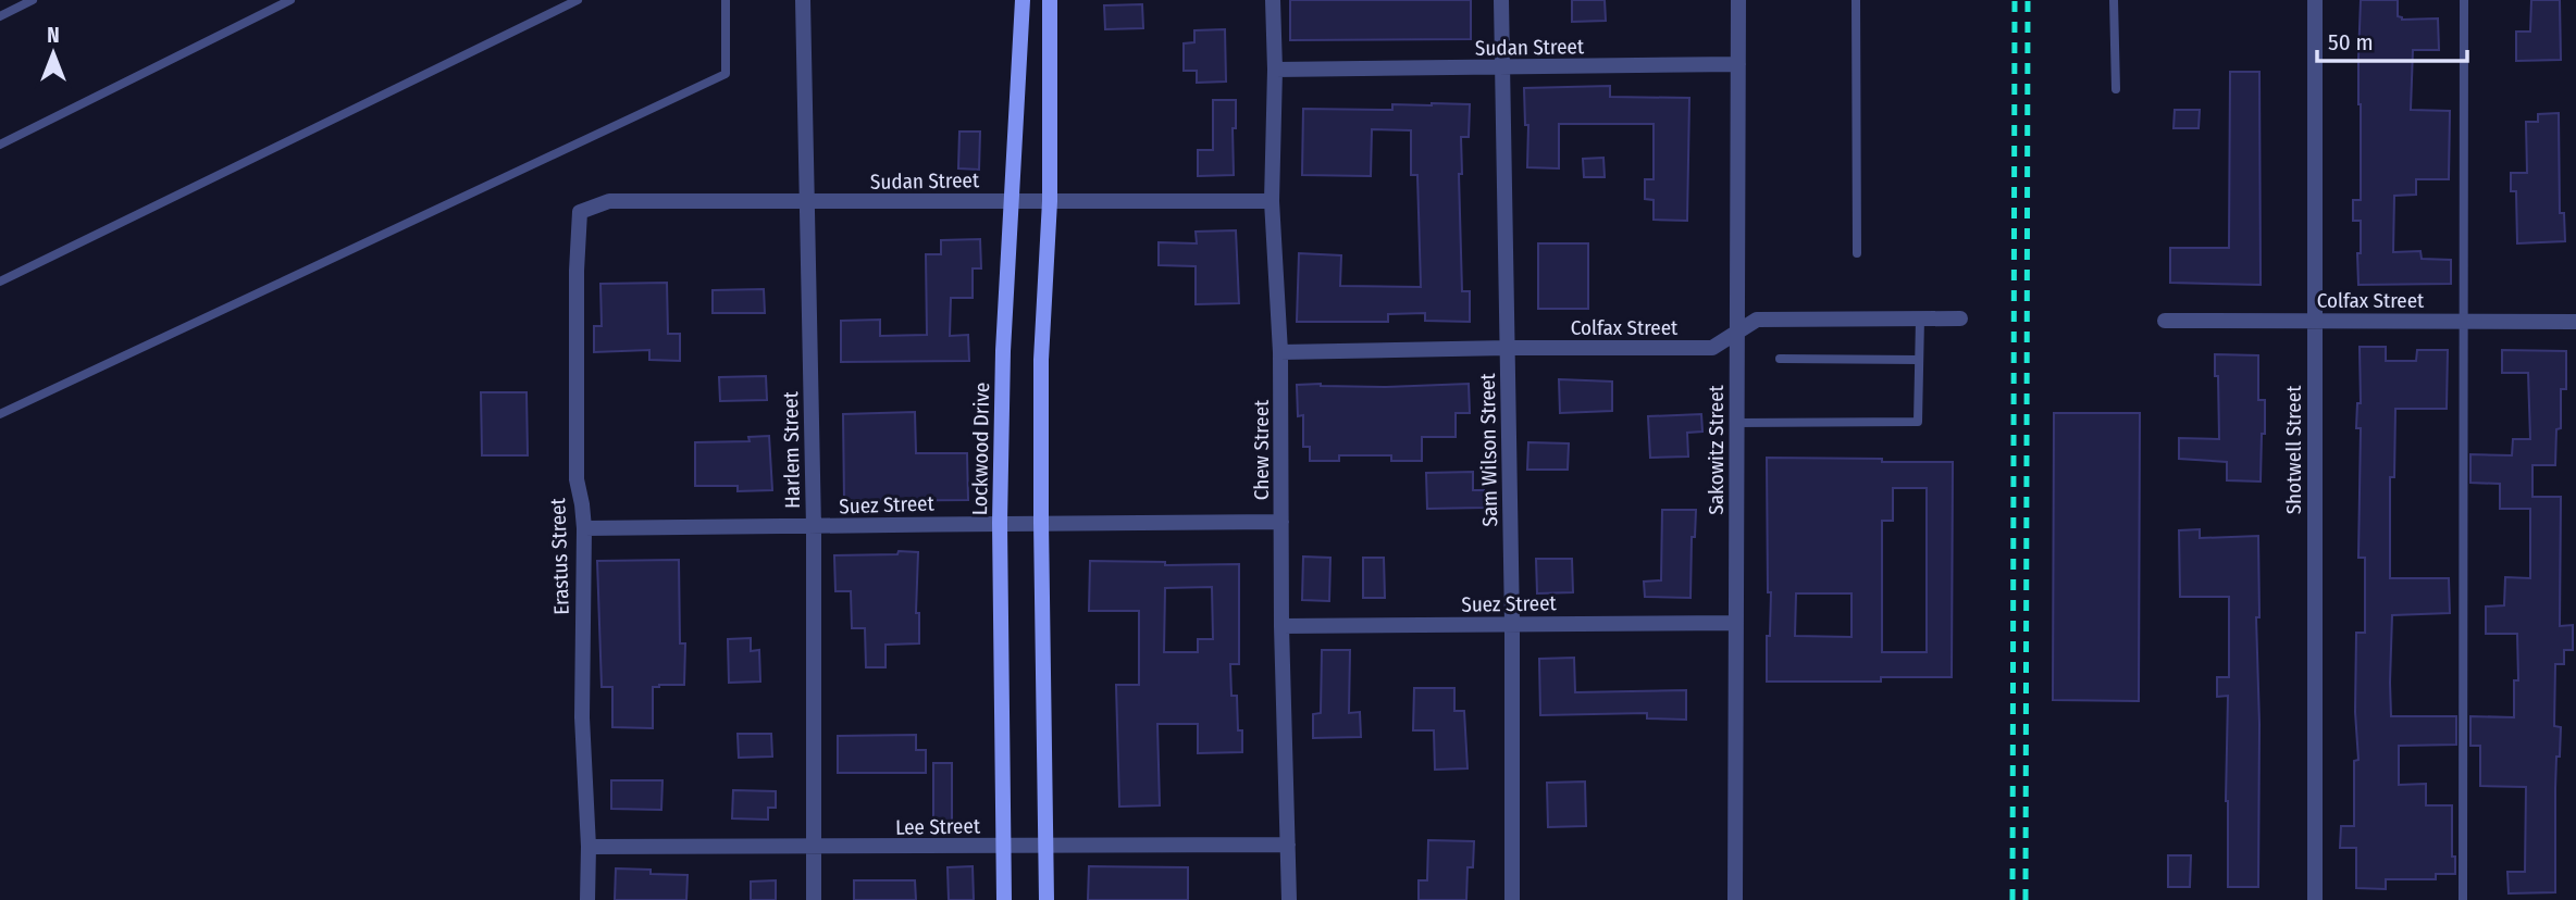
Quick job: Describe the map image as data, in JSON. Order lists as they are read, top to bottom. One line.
{"streets":{"main road":["Lockwood Drive"],"street":["Sudan Street","Colfax Street","Harlem Street","Chew Street","Sam Wilson Street","Sakowitz Street","Shotwell Street","Suez Street","Erastus Street","Lee Street"]},"crossings":[["Sudan Street","Lockwood Drive"],["Sudan Street","Harlem Street"],["Sudan Street","Chew Street"],["Sudan Street","Sam Wilson Street"],["Sudan Street","Sakowitz Street"],["Sudan Street","Erastus Street"],["Colfax Street","Chew Street"],["Colfax Street","Sam Wilson Street"],["Colfax Street","Sakowitz Street"],["Colfax Street","Shotwell Street"],["Lockwood Drive","Suez Street"],["Lockwood Drive","Lee Street"],["Harlem Street","Suez Street"],["Harlem Street","Lee Street"],["Chew Street","Suez Street"],["Chew Street","Lee Street"],["Sam Wilson Street","Suez Street"],["Sakowitz Street","Suez Street"],["Suez Street","Erastus Street"],["Erastus Street","Lee Street"]],"scale_bar":"50 m","north":"top"}
